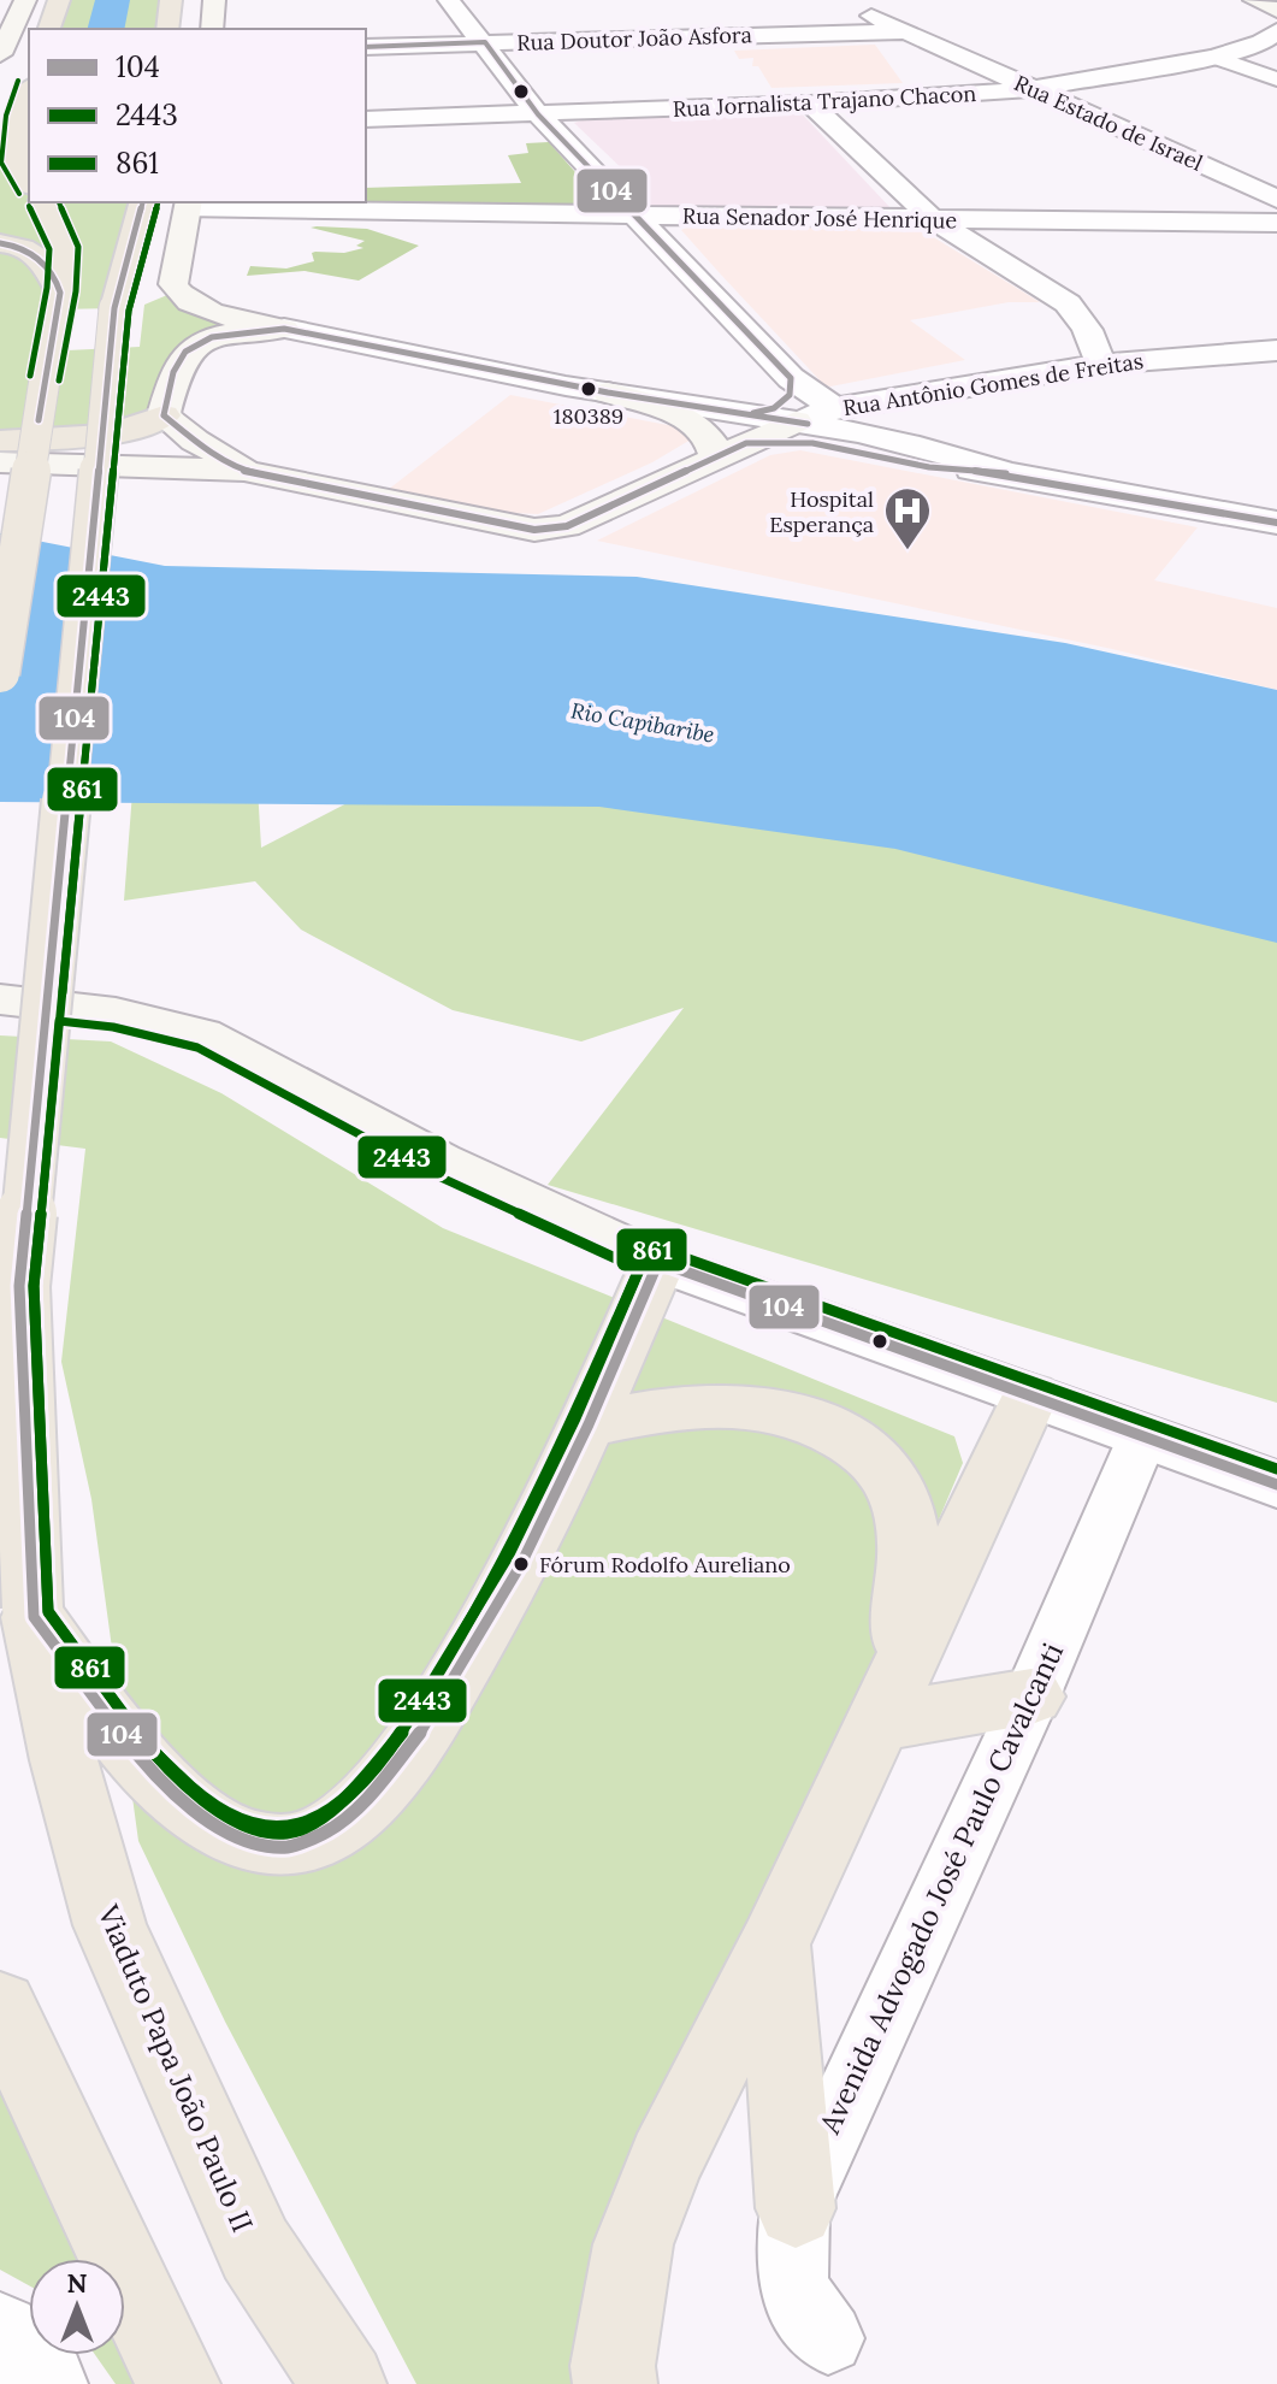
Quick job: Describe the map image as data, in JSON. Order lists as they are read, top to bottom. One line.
{"streets":{"highway":["Viaduto Papa João Paulo II"],"main road":["Rua Antônio Gomes de Freitas"],"street":["Rua Doutor João Asfora","Rua Jornalista Trajano Chacon","Rua Estado de Israel","Rua Senador José Henrique","Avenida Advogado José Paulo Cavalcanti"]},"crossings":[["Rua Doutor João Asfora","Rua Estado de Israel"],["Rua Jornalista Trajano Chacon","Rua Estado de Israel"]],"water":["Rio Capibaribe"],"places":{"other":["180389","Fórum Rodolfo Aureliano"],"hospital":["Hospital Esperança"]},"lines":["transit line 104","transit line 2443","transit line 861"],"legend":["104","2443","861"],"north":"top"}
